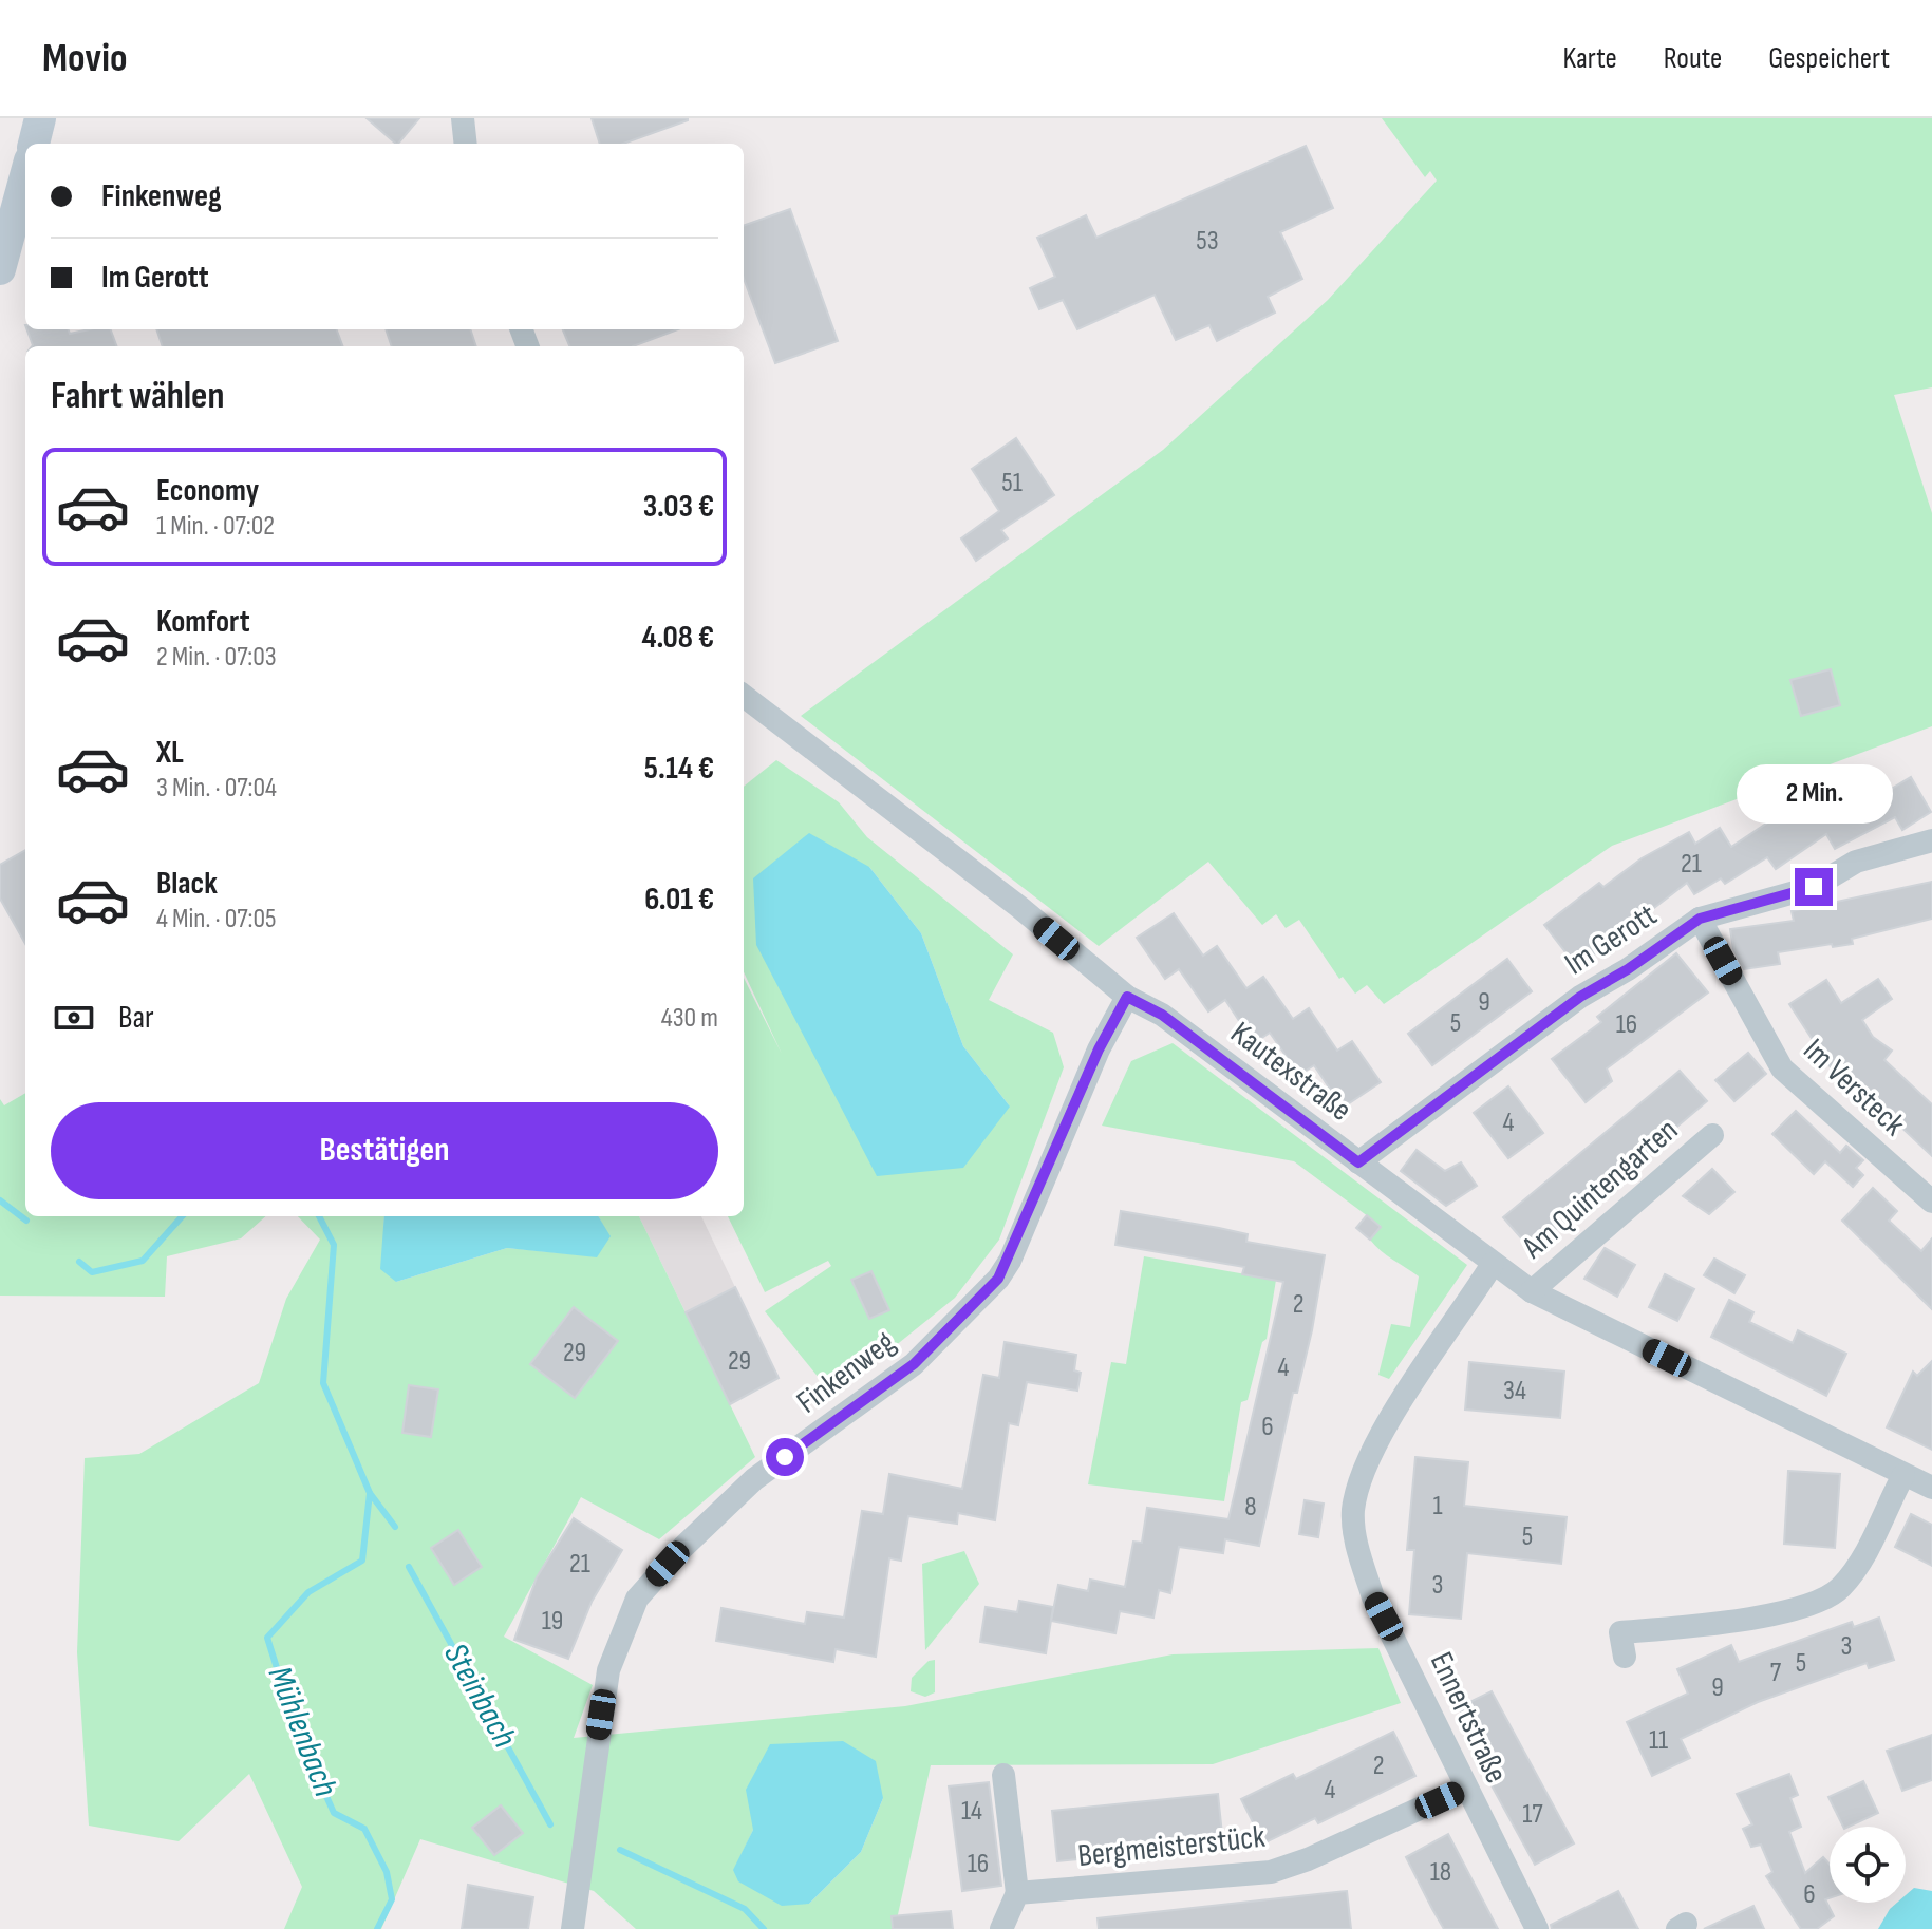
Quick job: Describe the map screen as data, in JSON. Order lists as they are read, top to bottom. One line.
{"streets":{"street":["Im Gerott","Kautexstraße","Im Versteck","Am Quintengarten","Finkenweg","Ennertstraße","Bergmeisterstück"]},"crossings":[["Im Gerott","Kautexstraße"],["Im Gerott","Im Versteck"],["Kautexstraße","Am Quintengarten"],["Kautexstraße","Finkenweg"],["Kautexstraße","Ennertstraße"],["Ennertstraße","Bergmeisterstück"]],"water":["Steinbach","Mühlenbach"],"house_numbers":["53","51","21","9","5","16","4","2","29","29","4","34","6","1","8","5","21","3","19","3","5","7","9","11","2","4","14","17","16","18","6"],"page":{"header":"Movio","nav":["Karte","Route","Gespeichert"],"banner":["Finkenweg","Im Gerott"],"heading":"Fahrt wählen","list":[{"name":"Economy","note":"1 Min. · 07:02","value":"3.03 €"},{"name":"Komfort","note":"2 Min. · 07:03","value":"4.08 €"},{"name":"XL","note":"3 Min. · 07:04","value":"5.14 €"},{"name":"Black","note":"4 Min. · 07:05","value":"6.01 €"}],"bubble":"2 Min.","pay":["Bar","430 m"],"buttons":"Bestätigen"}}
